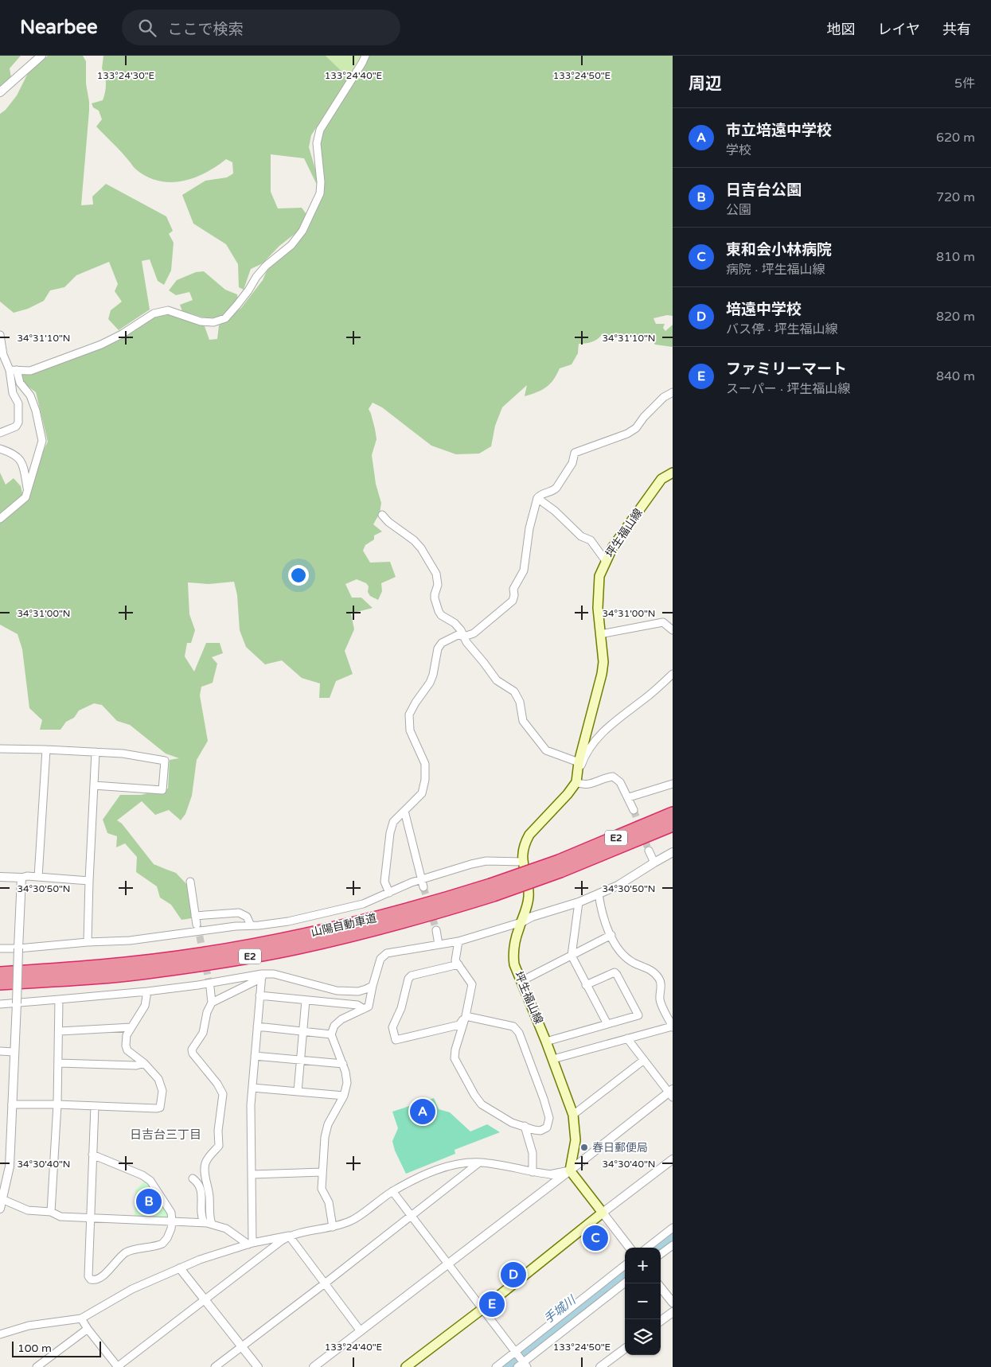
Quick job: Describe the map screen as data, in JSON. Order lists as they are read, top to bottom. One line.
{"streets":{"highway":["E2","山陽自動車道"],"main road":["坪生福山線"]},"districts":["日吉台三丁目"],"water":["手城川"],"places":["春日郵便局"],"scale_bar":"100 m","page":{"header":"Nearbee","search":"ここで検索","nav":["地図","レイヤ","共有"],"heading":["周辺","5件"],"list":[{"mark":"A","name":"市立培遠中学校","note":"学校","value":"620 m"},{"mark":"B","name":"日吉台公園","note":"公園","value":"720 m"},{"mark":"C","name":"東和会小林病院","note":"病院 · 坪生福山線","value":"810 m"},{"mark":"D","name":"培遠中学校","note":"バス停 · 坪生福山線","value":"820 m"},{"mark":"E","name":"ファミリーマート","note":"スーパー · 坪生福山線","value":"840 m"}],"pins":["A","B","C","D","E"],"map_buttons":["+","−"],"scale":"100 m"},"coordinates":["133°24'30\"E","133°24'40\"E","133°24'50\"E","34°31'10\"N","34°31'00\"N","34°30'50\"N","34°30'40\"N"]}
